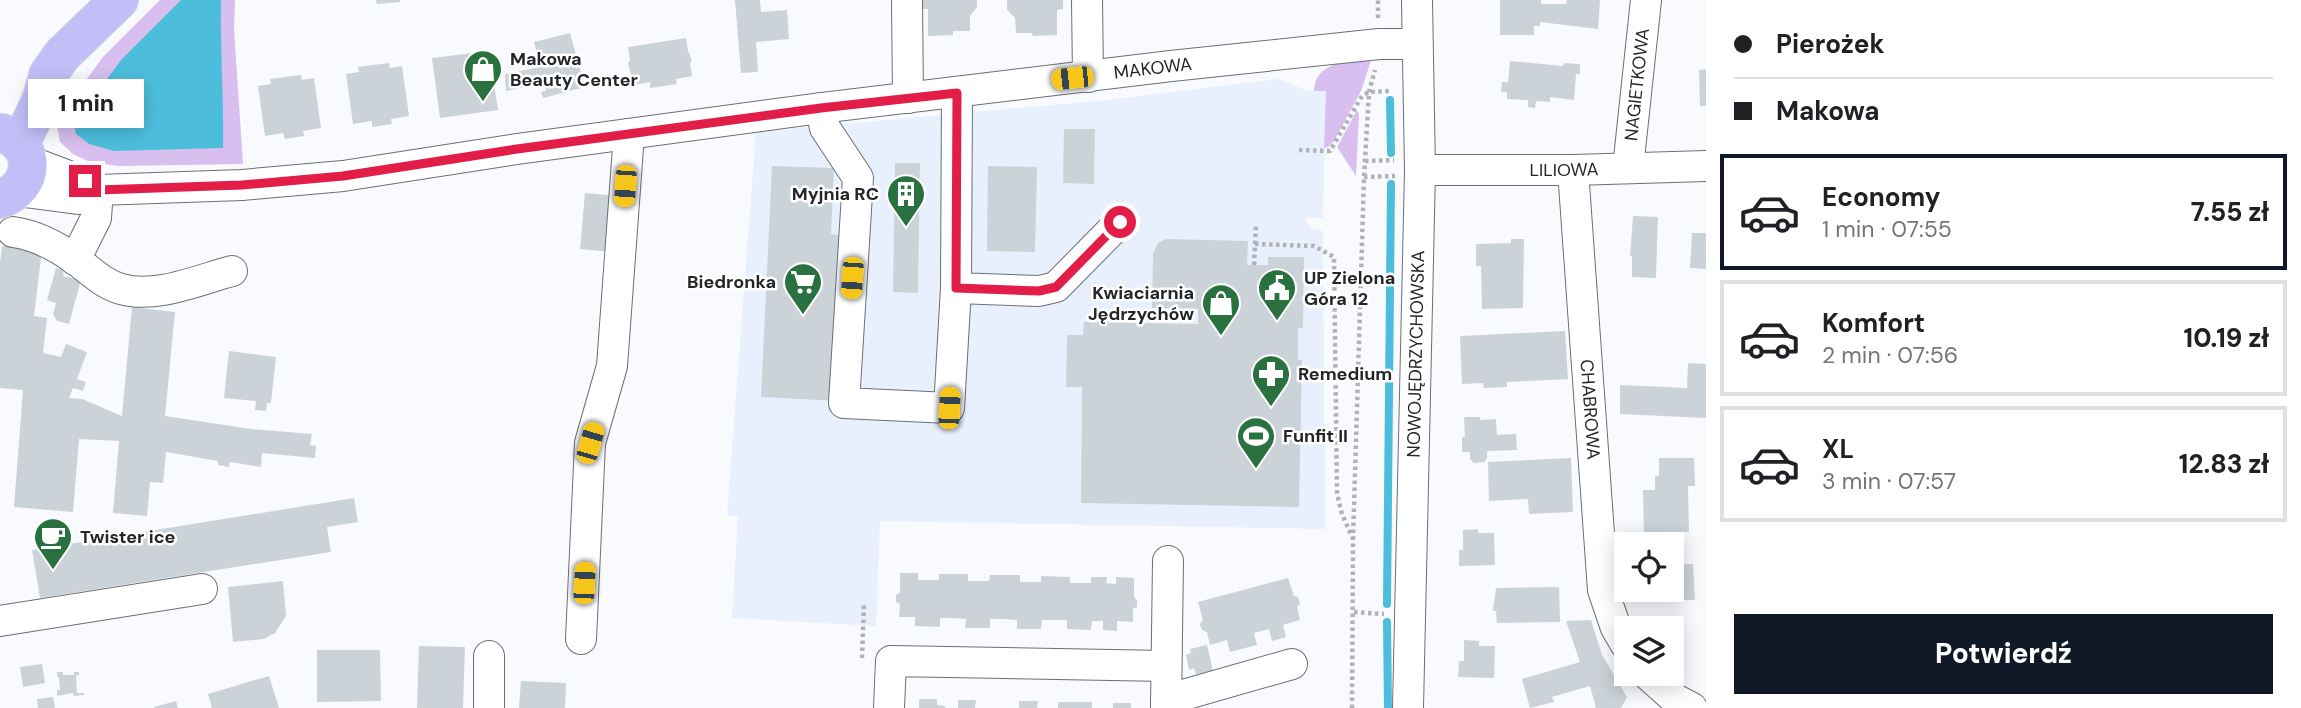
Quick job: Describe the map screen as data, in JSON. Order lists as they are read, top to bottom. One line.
{"streets":{"street":["MAKOWA","NAGIETKOWA","LILIOWA","NOWOJĘDRZYCHOWSKA","CHABROWA"]},"crossings":[["MAKOWA","NOWOJĘDRZYCHOWSKA"],["NAGIETKOWA","LILIOWA"],["LILIOWA","NOWOJĘDRZYCHOWSKA"],["LILIOWA","CHABROWA"]],"places":{"shop":["Makowa Beauty Center","Kwiaciarnia Jędrzychów"],"building":["Myjnia RC"],"supermarket":["Biedronka"],"public building":["UP Zielona Góra 12"],"pharmacy":["Remedium"],"sports":["Funfit II"],"cafe":["Twister ice"]},"page":{"banner":["Pierożek","Makowa"],"bubble":"1 min","list":[{"name":"Economy","note":"1 min · 07:55","value":"7.55 zł"},{"name":"Komfort","note":"2 min · 07:56","value":"10.19 zł"},{"name":"XL","note":"3 min · 07:57","value":"12.83 zł"}],"buttons":"Potwierdź"}}
